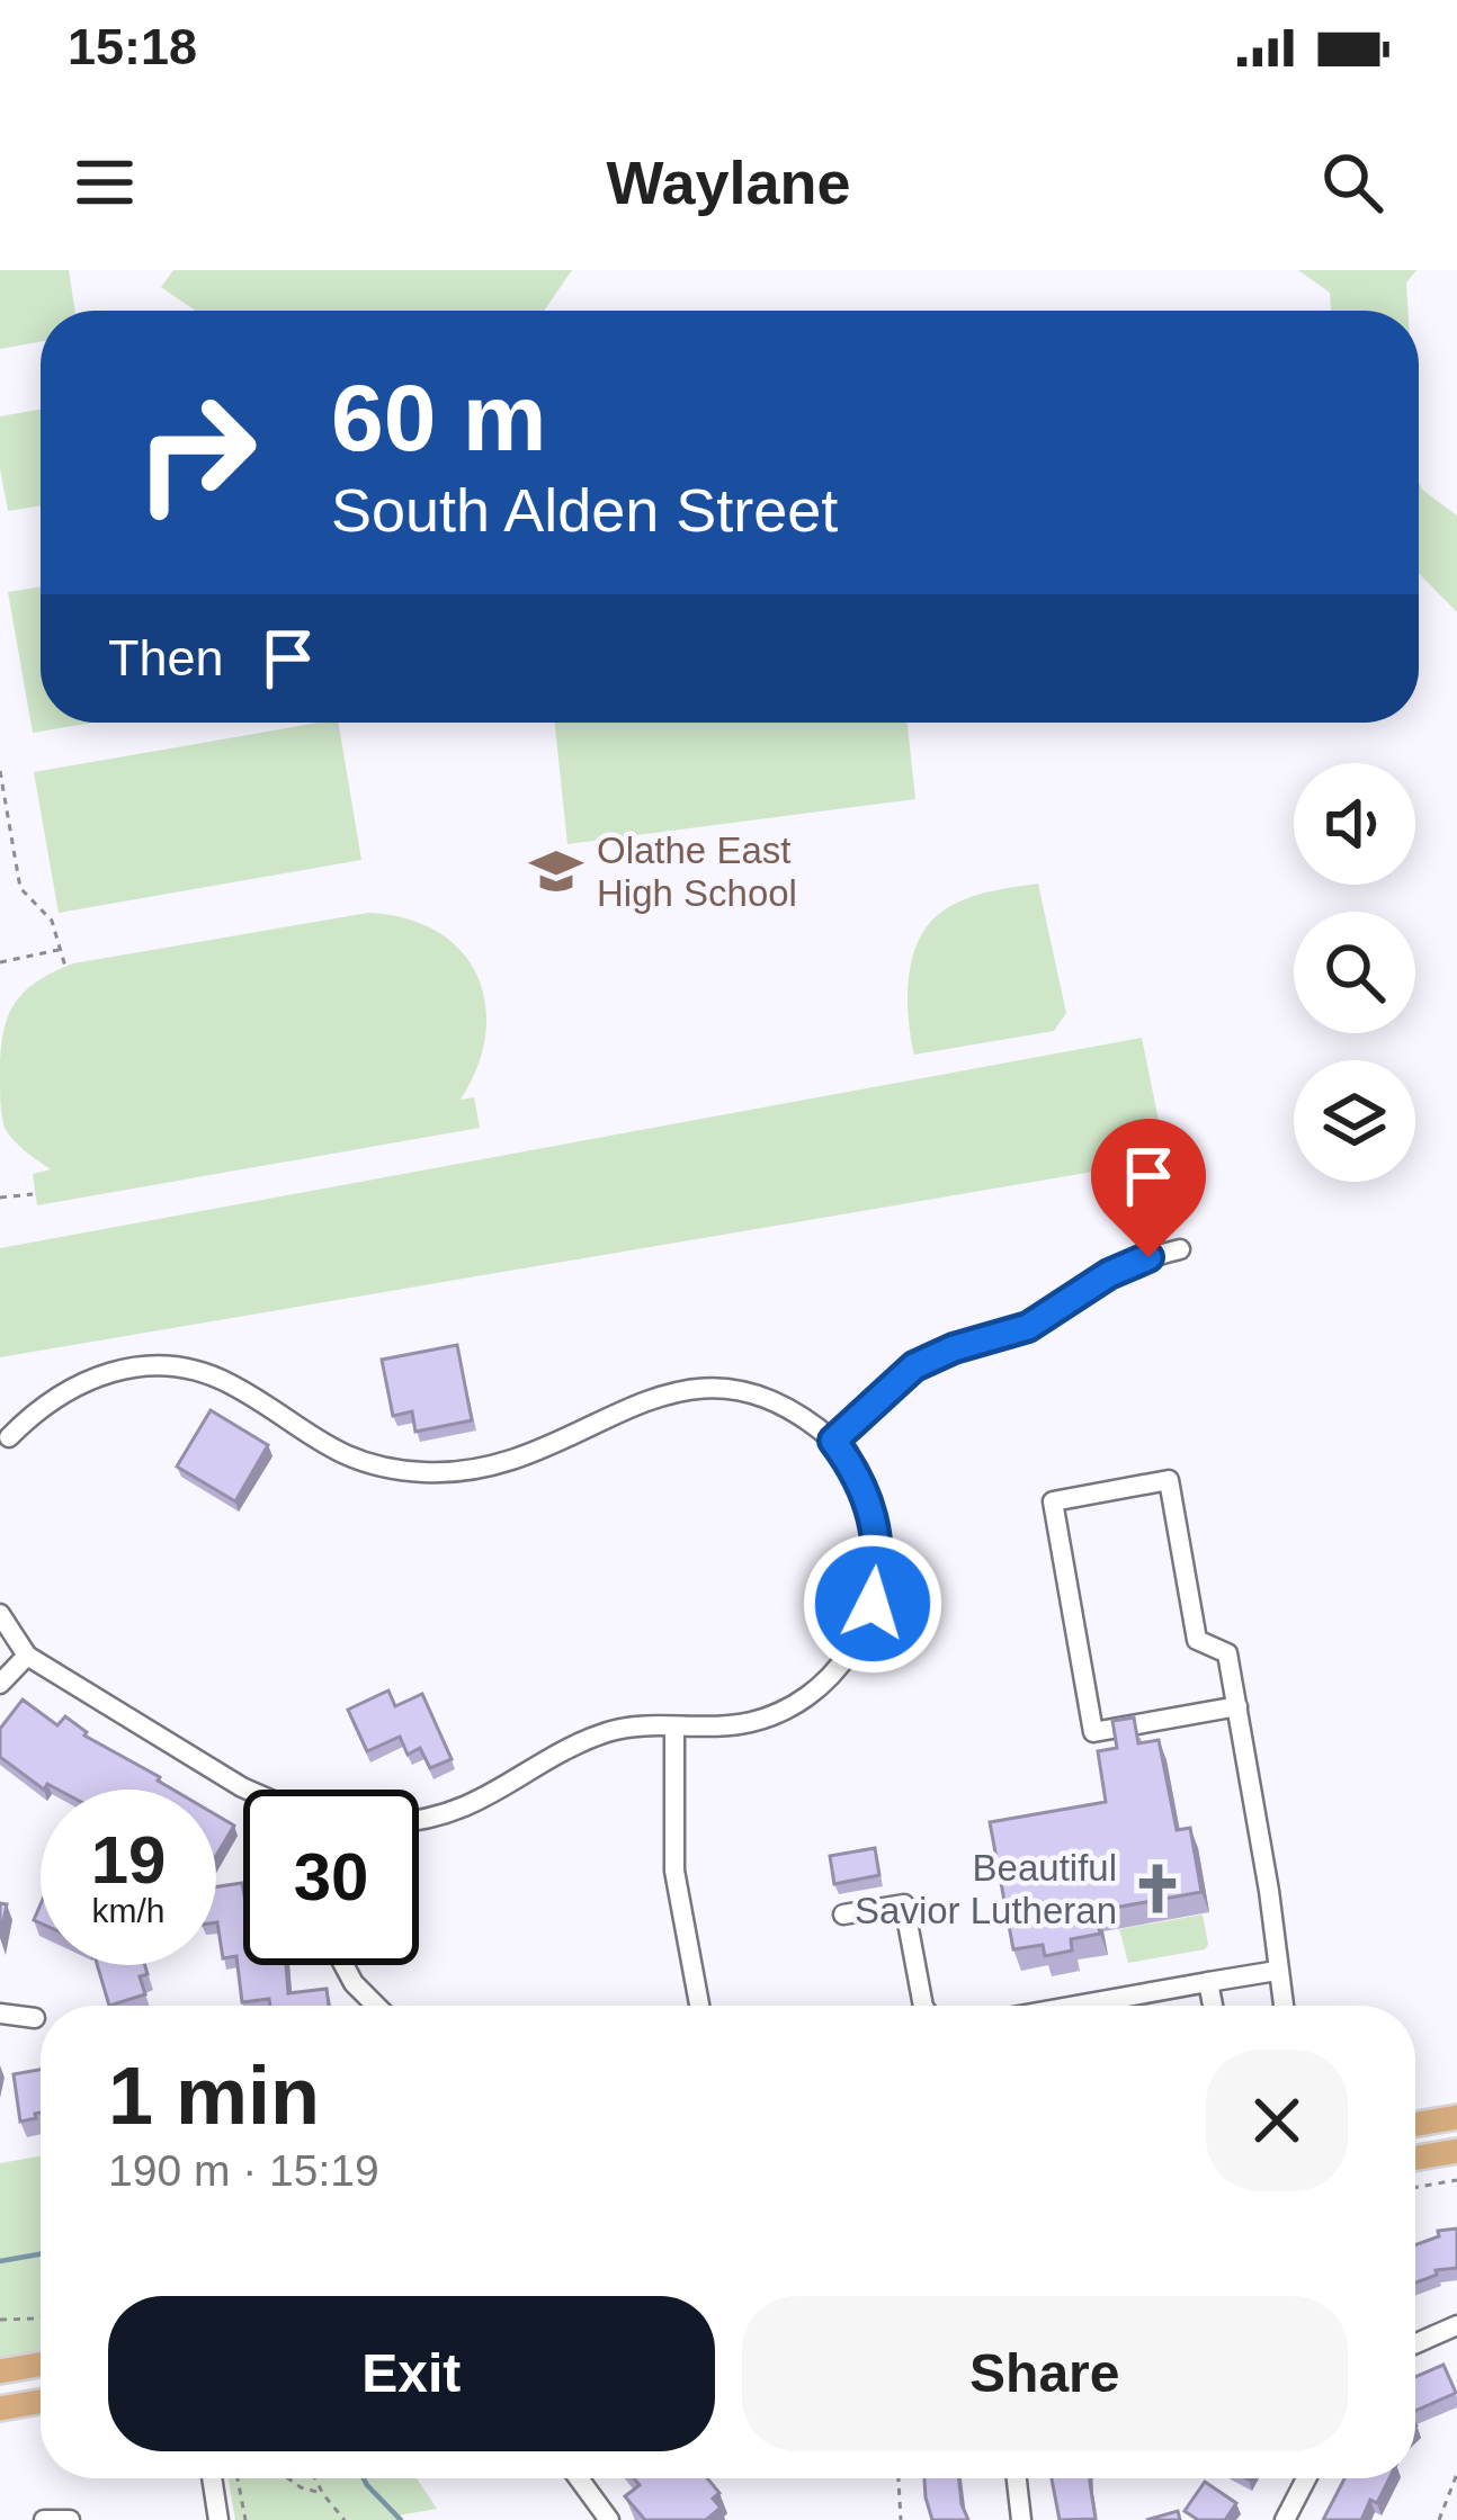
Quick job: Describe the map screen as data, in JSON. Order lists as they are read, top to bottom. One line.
{"places":{"school or university":["Olathe East High School"],"church":["Beautiful Savior Lutheran"]},"page":{"status":"15:18","header":"Waylane","turn":["60 m","South Alden Street"],"then":"Then","speed":"19 km/h","limit":"30","heading":["1 min","190 m · 15:19"],"buttons":["Exit","Share"]}}
